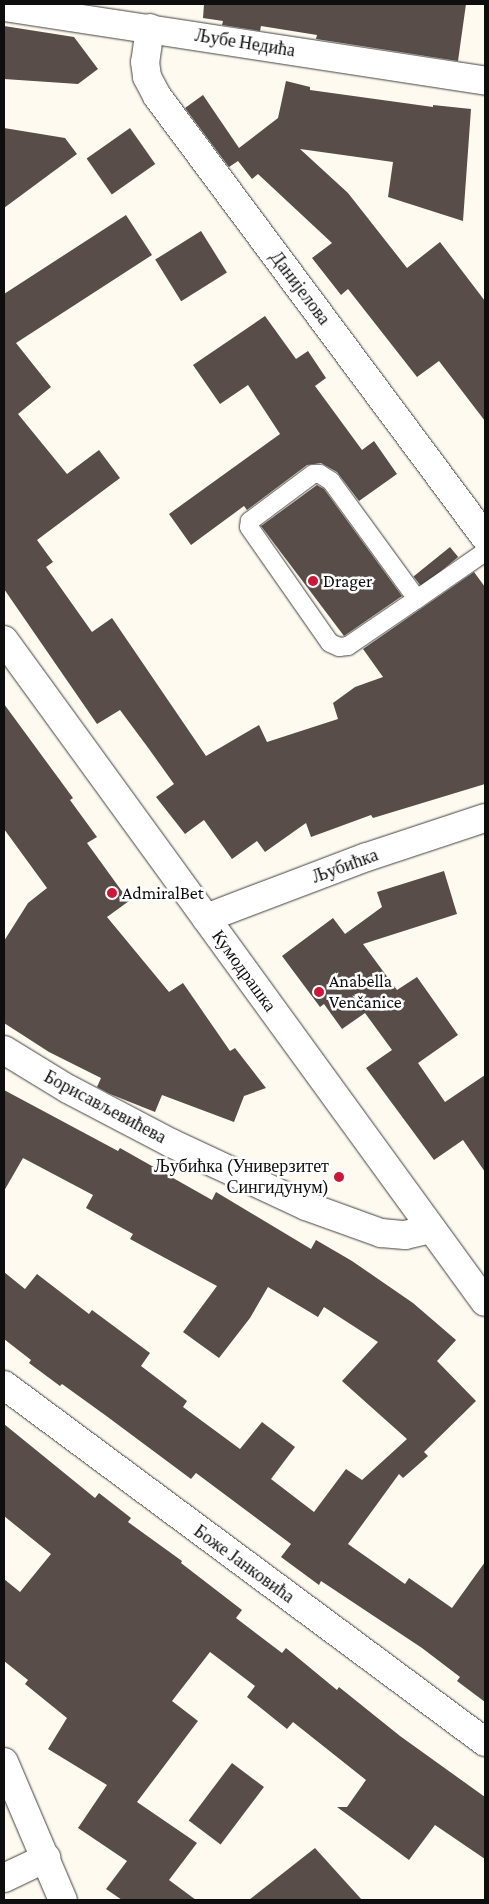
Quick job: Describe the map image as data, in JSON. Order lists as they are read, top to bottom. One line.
{"streets":{"street":["Љубе Недића","Данијелова","Љубићка","Кумодрашка","Борисављевићева","Боже Јанковића"]},"crossings":[["Љубе Недића","Данијелова"],["Љубићка","Кумодрашка"],["Кумодрашка","Борисављевићева"]],"places":["Drager","AdmiralBet","Anabella Venčanice","Љубићка (Универзитет Сингидунум)"]}
